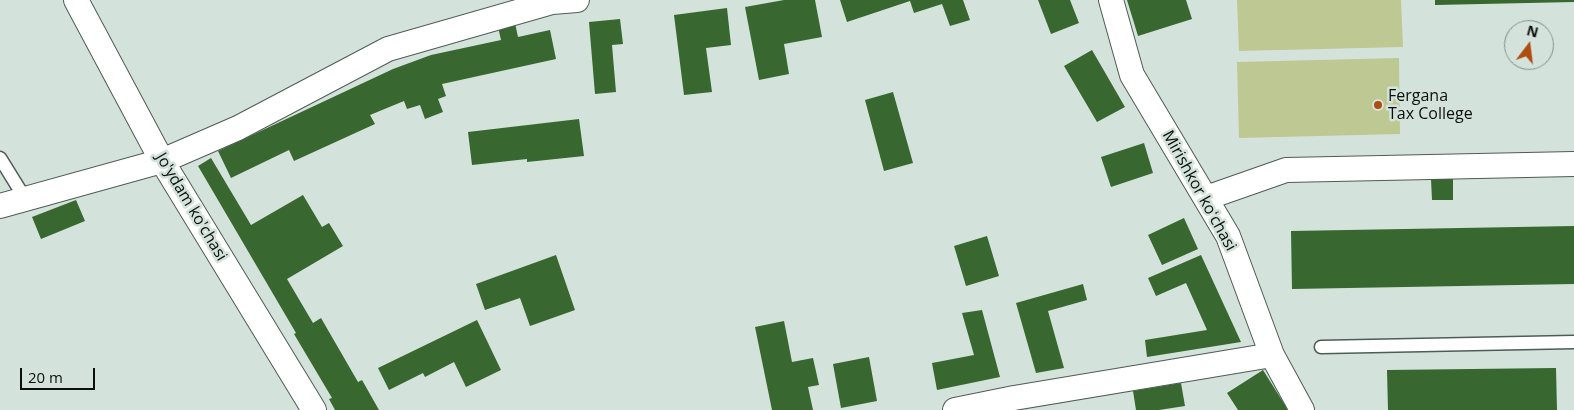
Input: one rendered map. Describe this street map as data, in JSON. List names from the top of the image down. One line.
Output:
{"streets":{"street":["Mirishkor koʻchasi","Jo'ydam ko'chasi"]},"places":["Fergana Tax College"],"scale_bar":"20 m","north":"top"}
